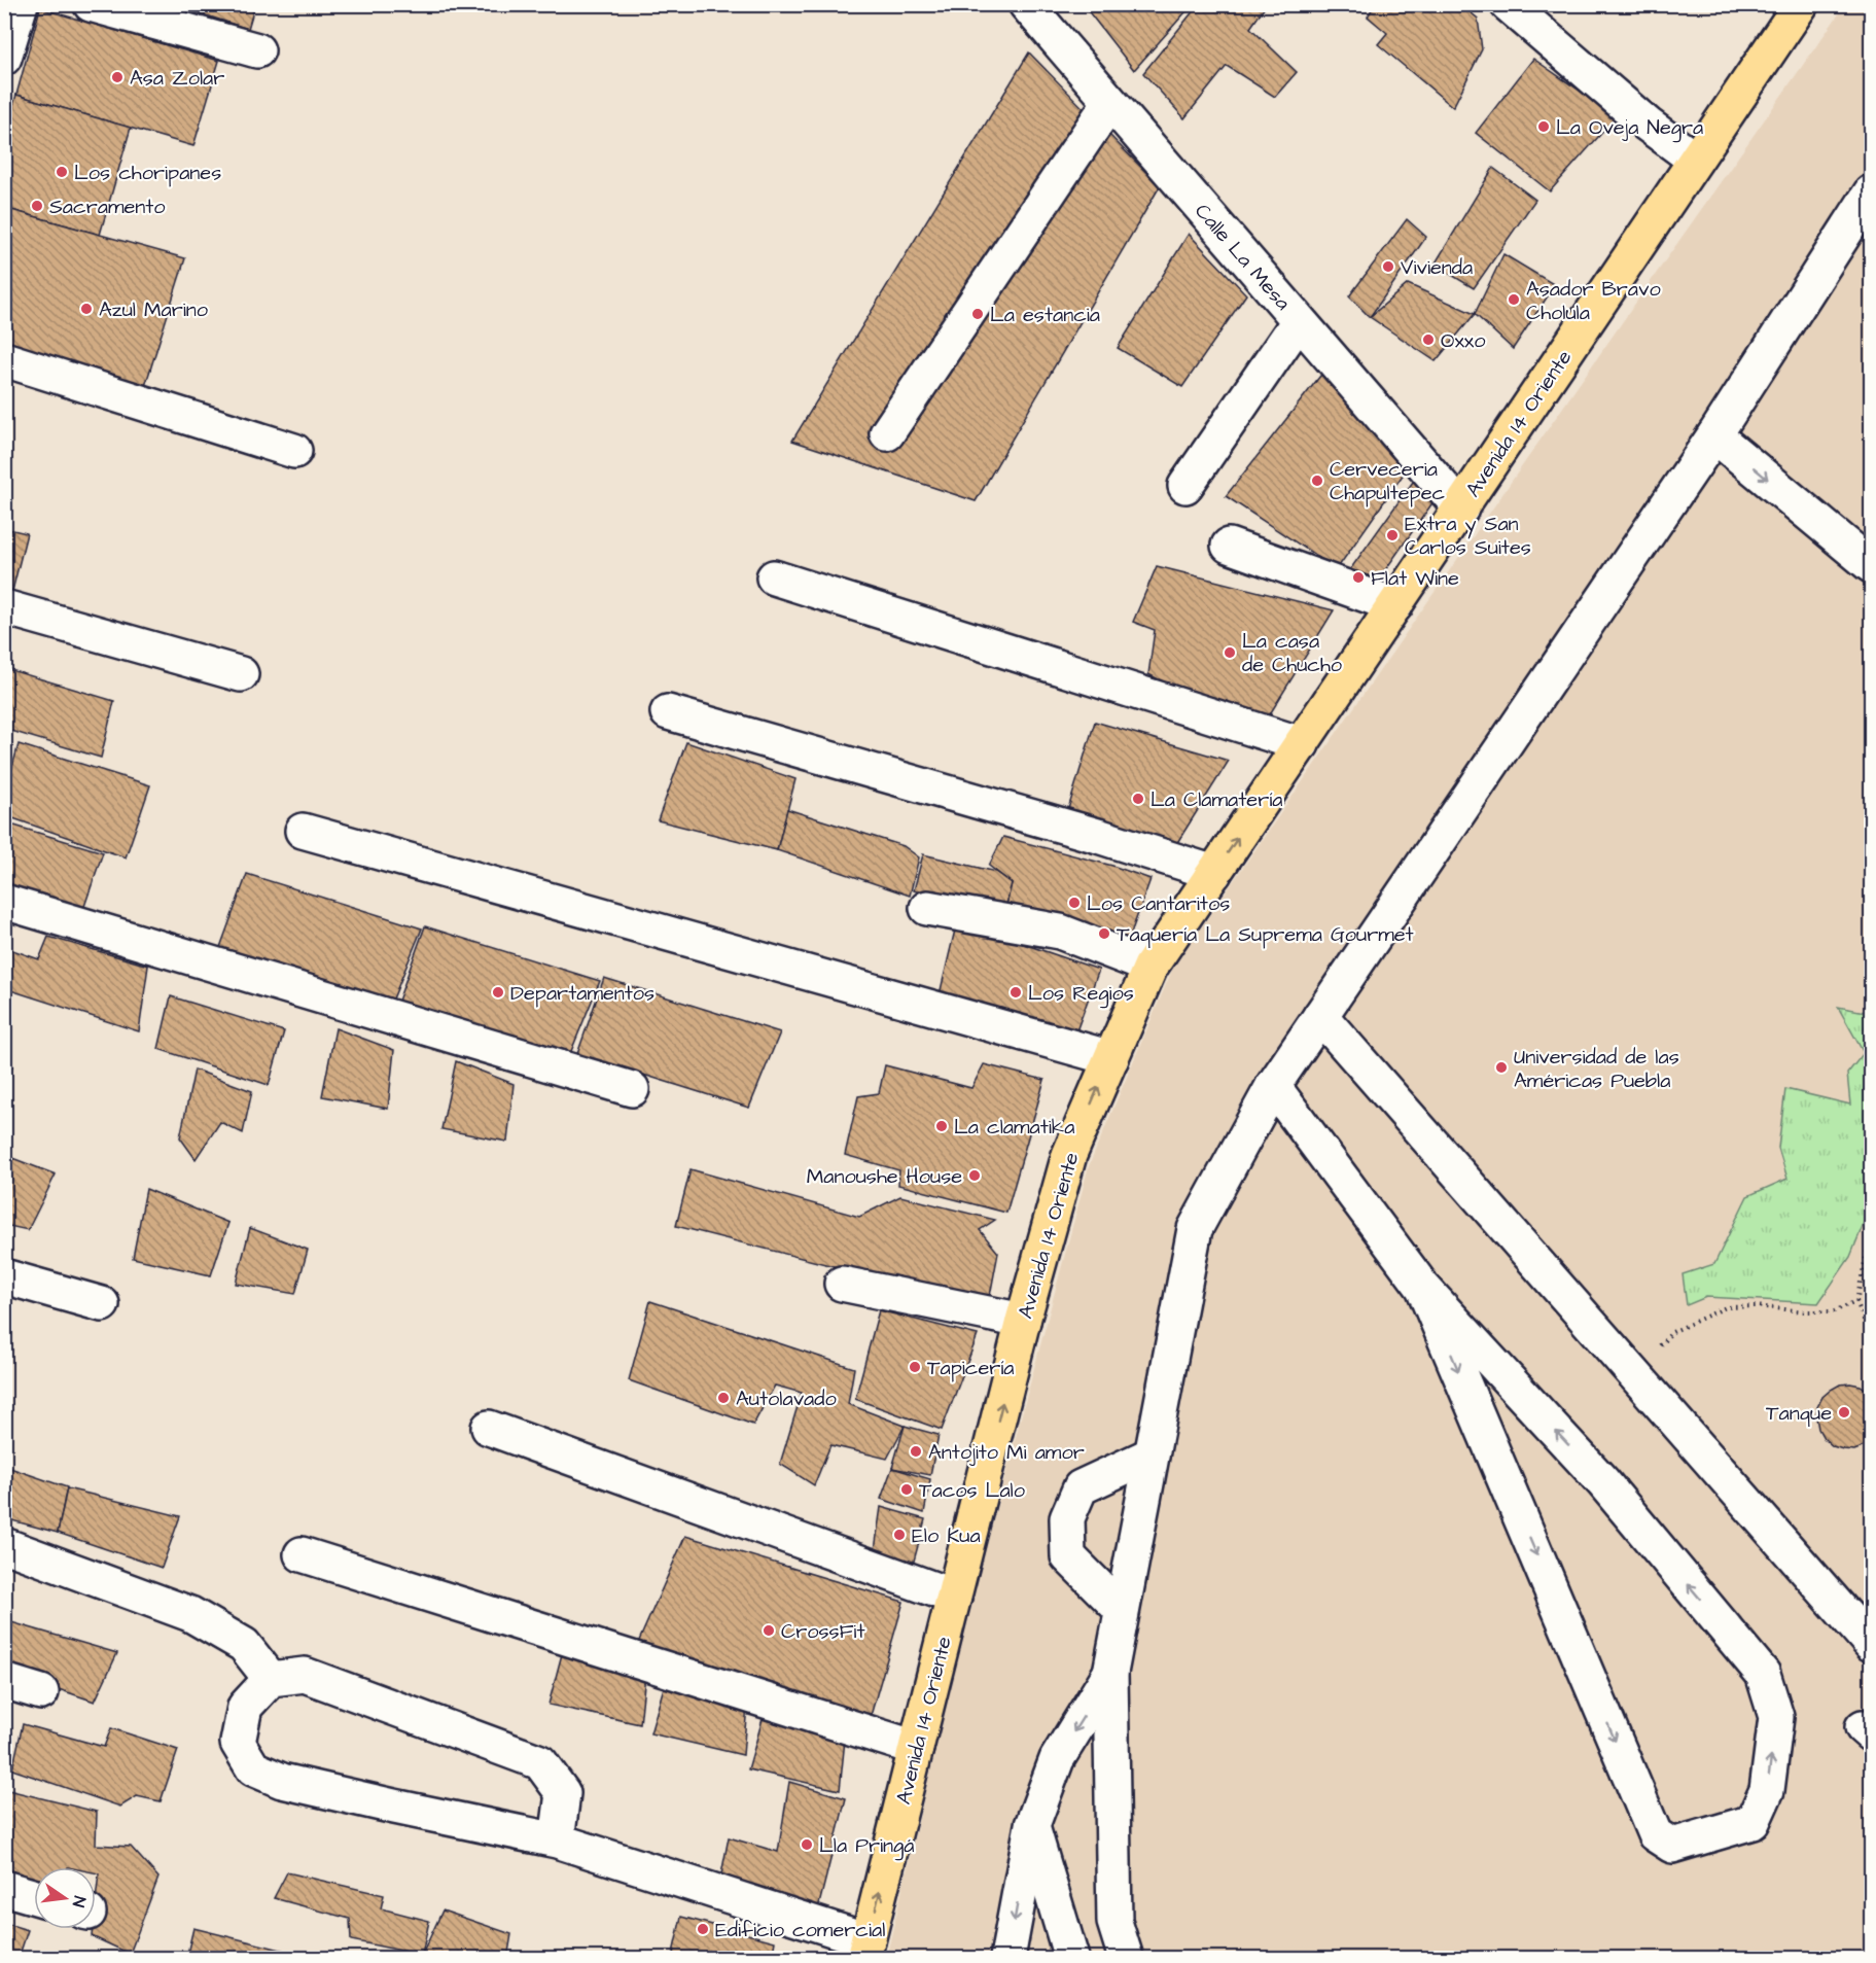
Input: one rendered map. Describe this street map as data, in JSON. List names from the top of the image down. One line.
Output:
{"streets":{"main road":["Avenida 14 Oriente"],"street":["Calle La Mesa"]},"crossings":[["Calle La Mesa","Avenida 14 Oriente"]],"one_way":["Avenida 14 Oriente"],"places":["Asa Zolar","La Oveja Negra","Los choripanes","Sacramento","Vivienda","Asador Bravo Cholula","Azul Marino","La estancia","Oxxo","Cerveceria Chapultepec","Extra y San Carlos Suites","Flat Wine","La casa de Chucho","La Clamatería","Los Cantaritos","Taquería La Suprema Gourmet","Departamentos","Los Regios","Universidad de las Américas Puebla","La clamatika","Manoushe House","Tapicería","Autolavado","Tanque","Antojito Mi amor","Tacos Lalo","Elo Kua","CrossFit","Lla Pringá","Edificio comercial"],"north":"right"}
